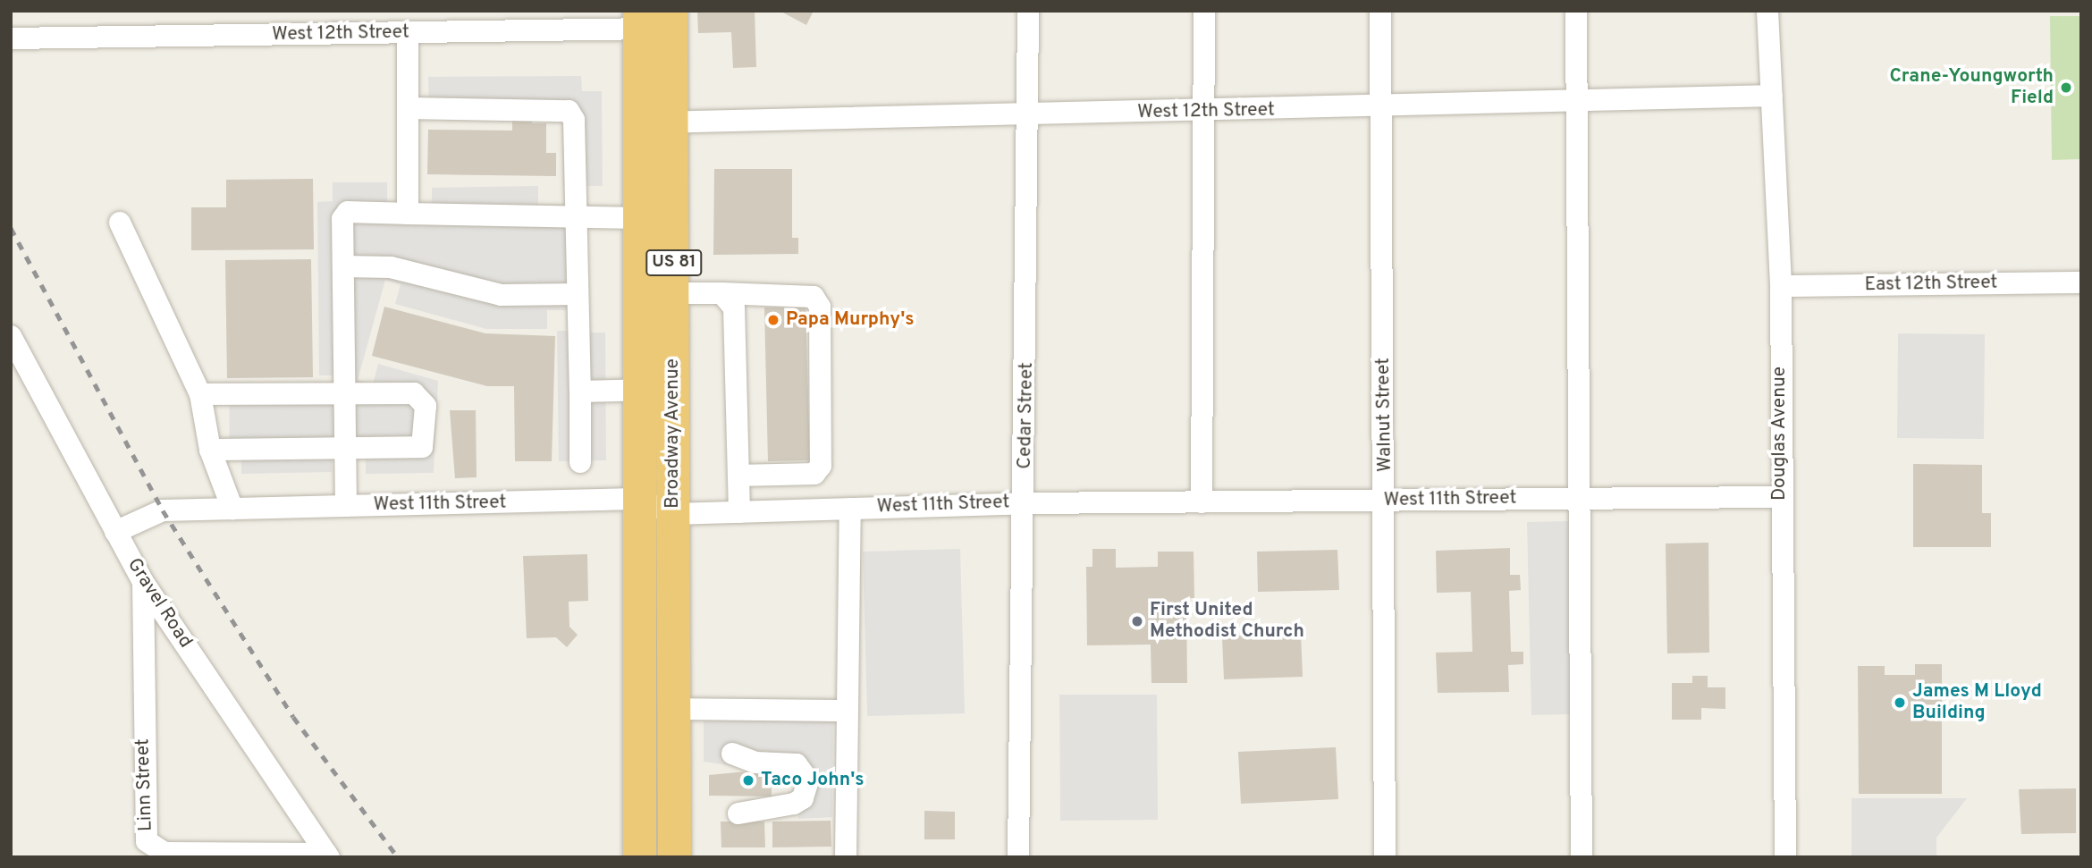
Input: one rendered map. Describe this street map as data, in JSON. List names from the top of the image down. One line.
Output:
{"streets":{"highway":["US 81","Broadway Avenue"],"street":["West 12th Street","East 12th Street","Walnut Street","Cedar Street","Douglas Avenue","West 11th Street","Gravel Road","Linn Street"]},"crossings":[["West 12th Street","Walnut Street"],["West 12th Street","Cedar Street"],["West 12th Street","Broadway Avenue"],["West 12th Street","Douglas Avenue"],["East 12th Street","Douglas Avenue"],["Walnut Street","West 11th Street"],["Cedar Street","West 11th Street"],["Broadway Avenue","West 11th Street"],["Douglas Avenue","West 11th Street"],["West 11th Street","Gravel Road"],["Gravel Road","Linn Street"]],"places":["Crane-Youngworth Field","Papa Murphy's","First United Methodist Church","James M Lloyd Building","Taco John's"]}
